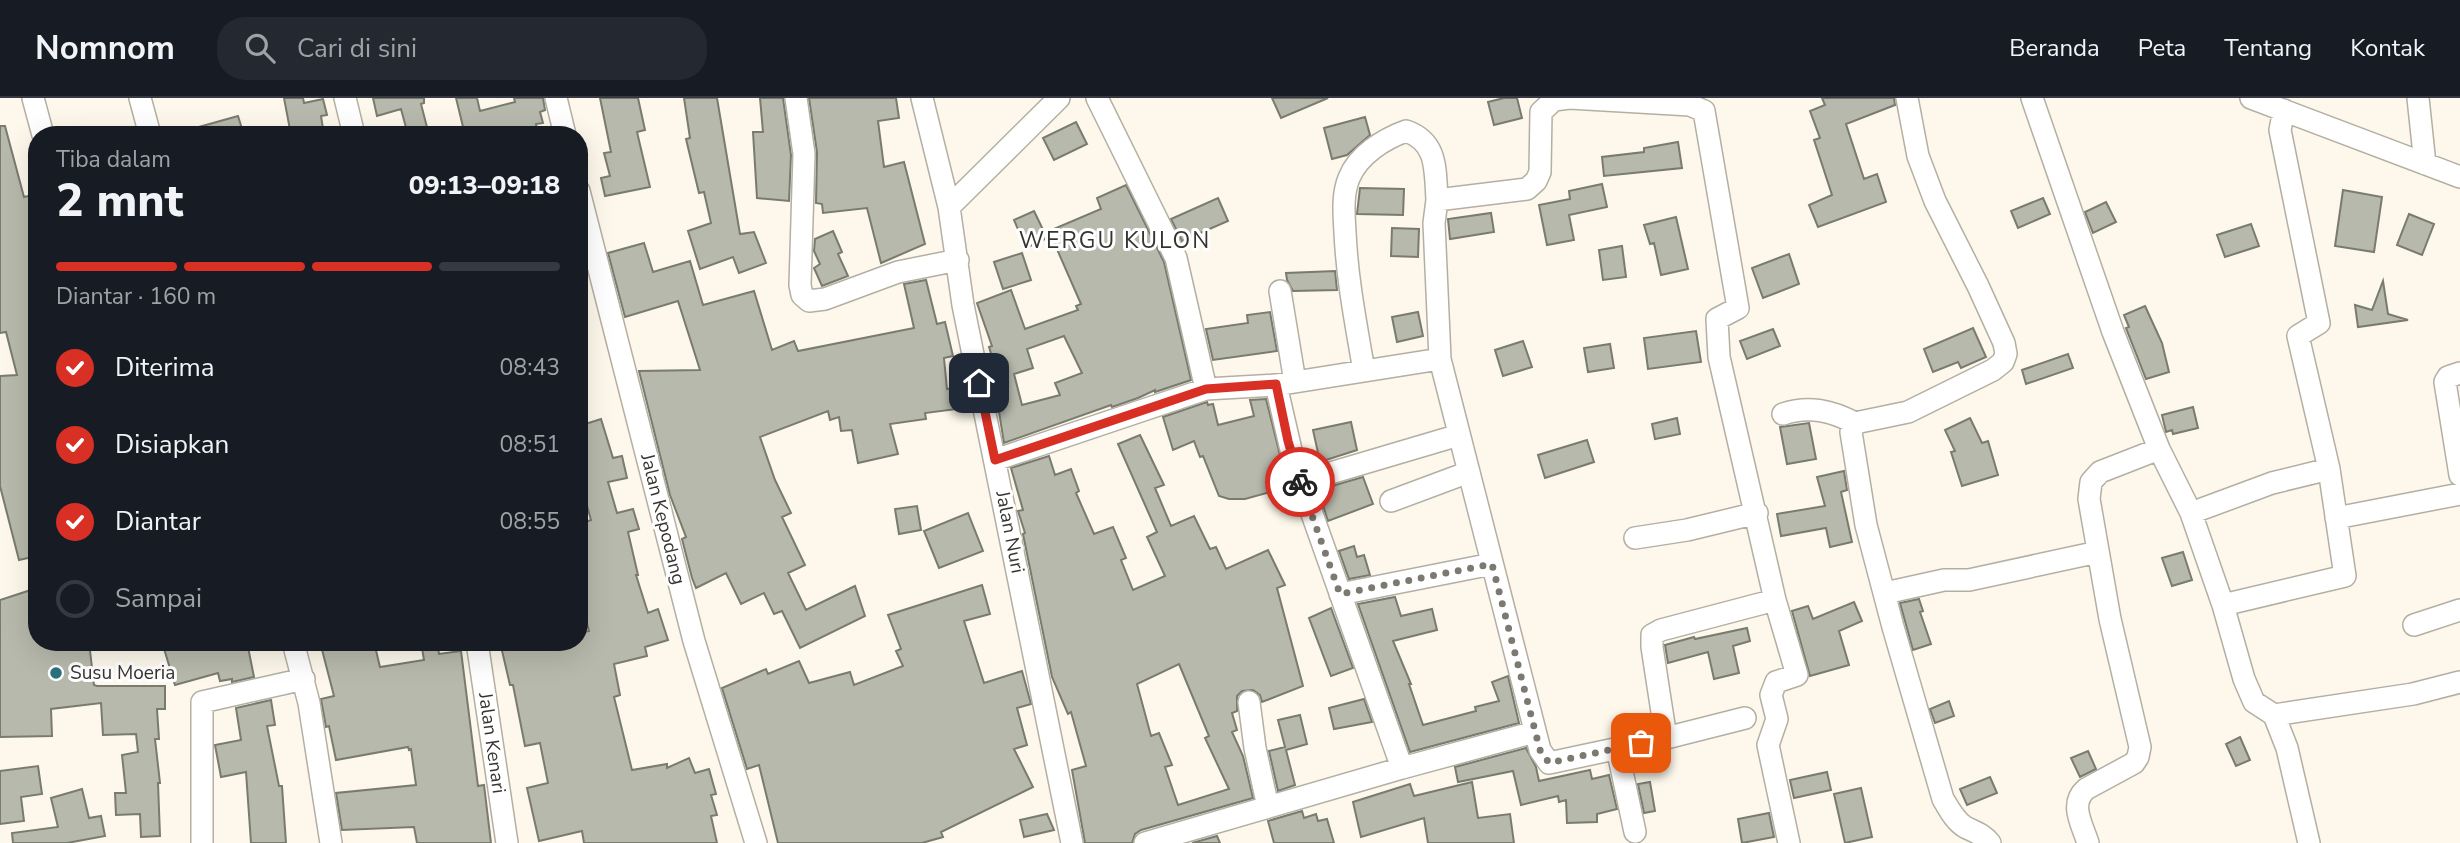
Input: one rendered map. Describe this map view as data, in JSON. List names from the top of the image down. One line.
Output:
{"streets":{"street":["Jalan Kepodang","Jalan Nuri","Jalan Kenari"]},"districts":["WERGU KULON"],"places":["Susu Moeria"],"page":{"header":"Nomnom","search":"Cari di sini","nav":["Beranda","Peta","Tentang","Kontak"],"heading":["2 mnt","Tiba dalam","09:13–09:18"],"bar":"Diantar · 160 m","list":[["Diterima","08:43"],["Disiapkan","08:51"],["Diantar","08:55"],"Sampai"]}}
